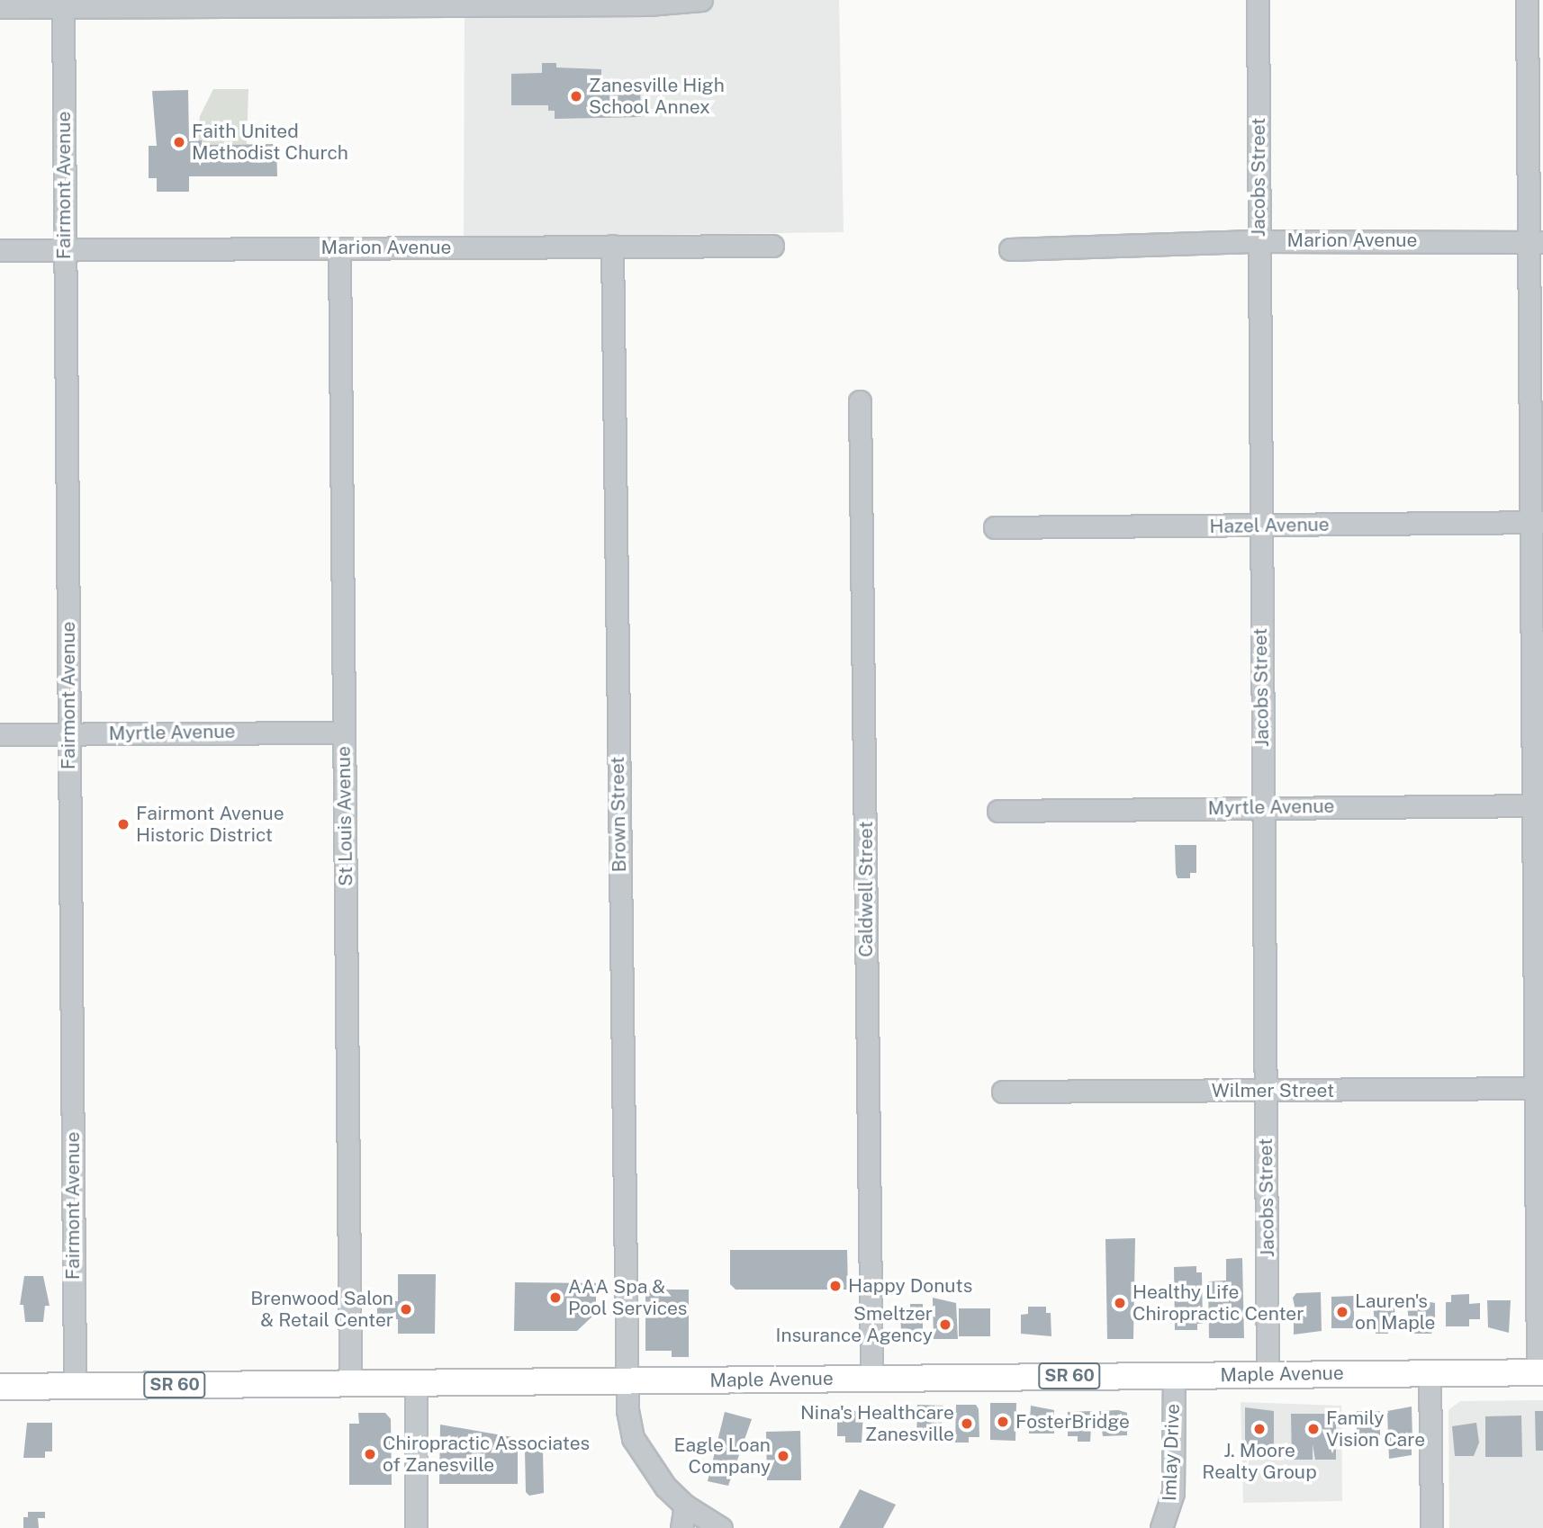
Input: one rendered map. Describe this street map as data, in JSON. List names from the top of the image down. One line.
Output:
{"streets":{"main road":["Maple Avenue","SR 60"],"street":["Jacobs Street","Fairmont Avenue","Marion Avenue","Hazel Avenue","Myrtle Avenue","Brown Street","St Louis Avenue","Caldwell Street","Wilmer Street","Imlay Drive"]},"crossings":[["Jacobs Street","Marion Avenue"],["Jacobs Street","Hazel Avenue"],["Jacobs Street","Myrtle Avenue"],["Jacobs Street","Wilmer Street"],["Jacobs Street","Maple Avenue"],["Fairmont Avenue","Marion Avenue"],["Fairmont Avenue","Myrtle Avenue"],["Fairmont Avenue","Maple Avenue"],["Marion Avenue","Brown Street"],["Marion Avenue","St Louis Avenue"],["Myrtle Avenue","St Louis Avenue"],["Brown Street","Maple Avenue"],["St Louis Avenue","Maple Avenue"],["Caldwell Street","Maple Avenue"],["Maple Avenue","Imlay Drive"]],"places":["Zanesville High School Annex","Faith United Methodist Church","Fairmont Avenue Historic District","Happy Donuts","AAA Spa & Pool Services","Healthy Life Chiropractic Center","Brenwood Salon & Retail Center","Lauren's on Maple","Smeltzer Insurance Agency","FosterBridge","Nina's Healthcare Zanesville","J. Moore Realty Group","Family Vision Care","Chiropractic Associates of Zanesville","Eagle Loan Company"]}
